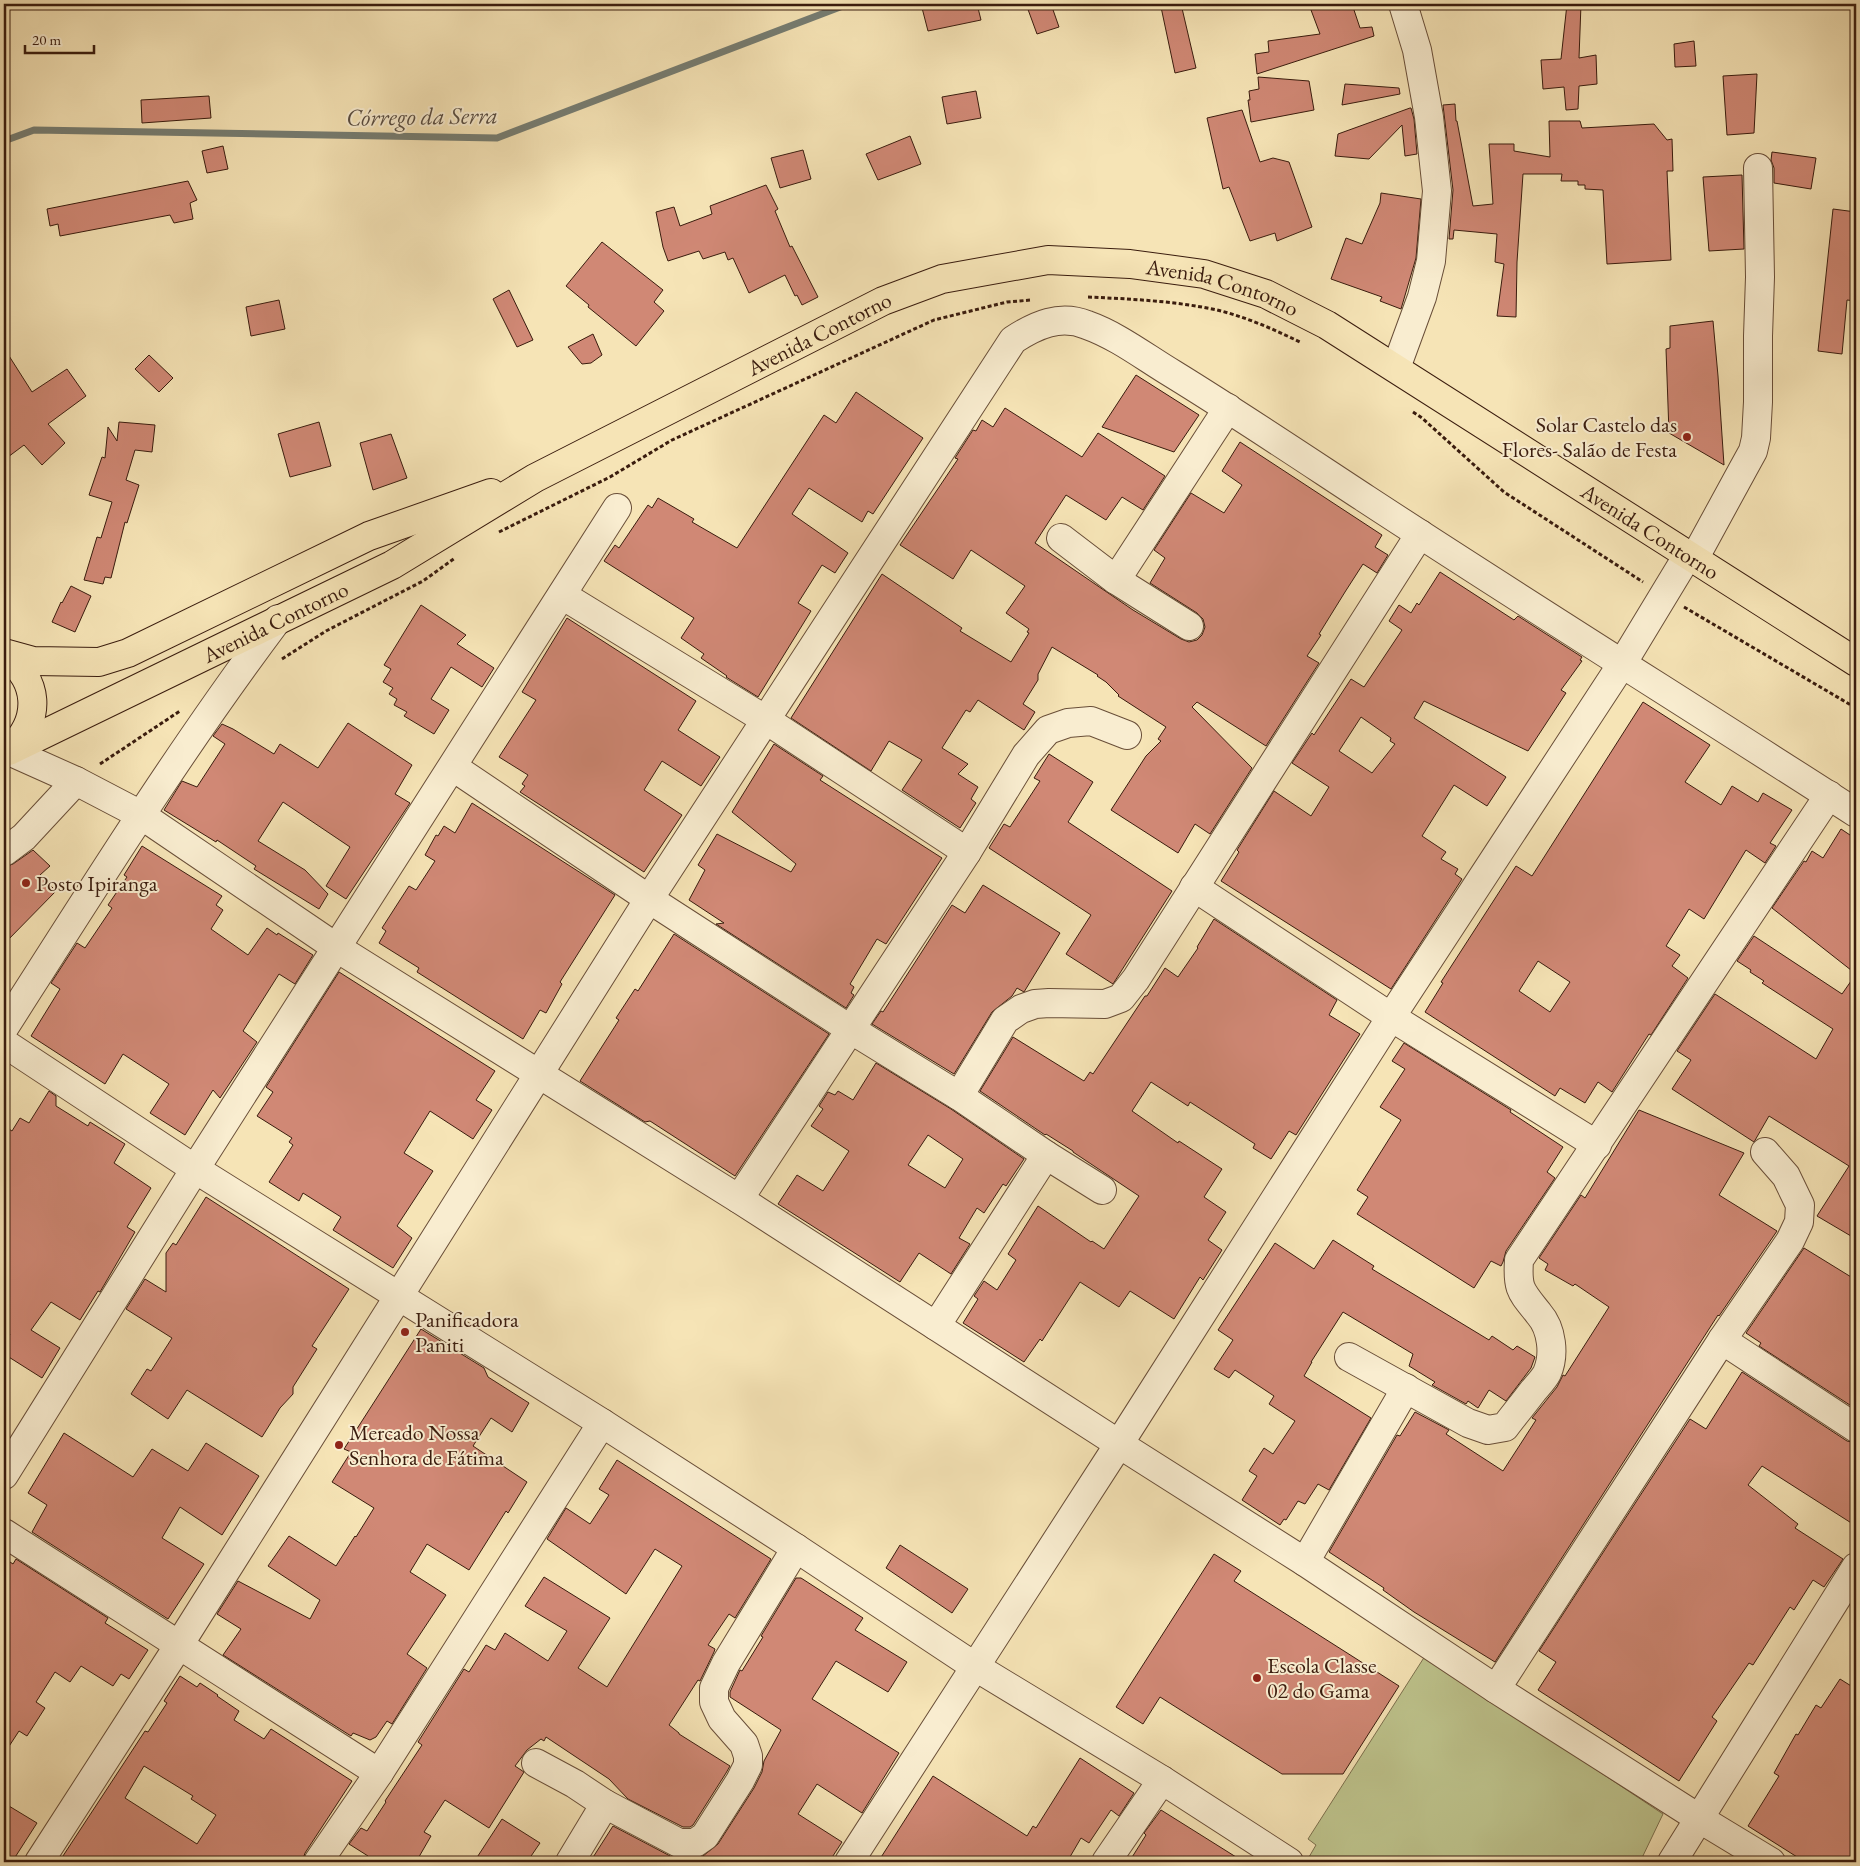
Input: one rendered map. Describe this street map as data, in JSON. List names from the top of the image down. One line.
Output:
{"streets":{"main road":["Avenida Contorno"]},"water":["Córrego da Serra"],"places":["Solar Castelo das Flores- Salão de Festa","Posto Ipiranga","Panificadora Paniti","Mercado Nossa Senhora de Fátima","Escola Classe 02 do Gama"],"scale_bar":"20 m"}
